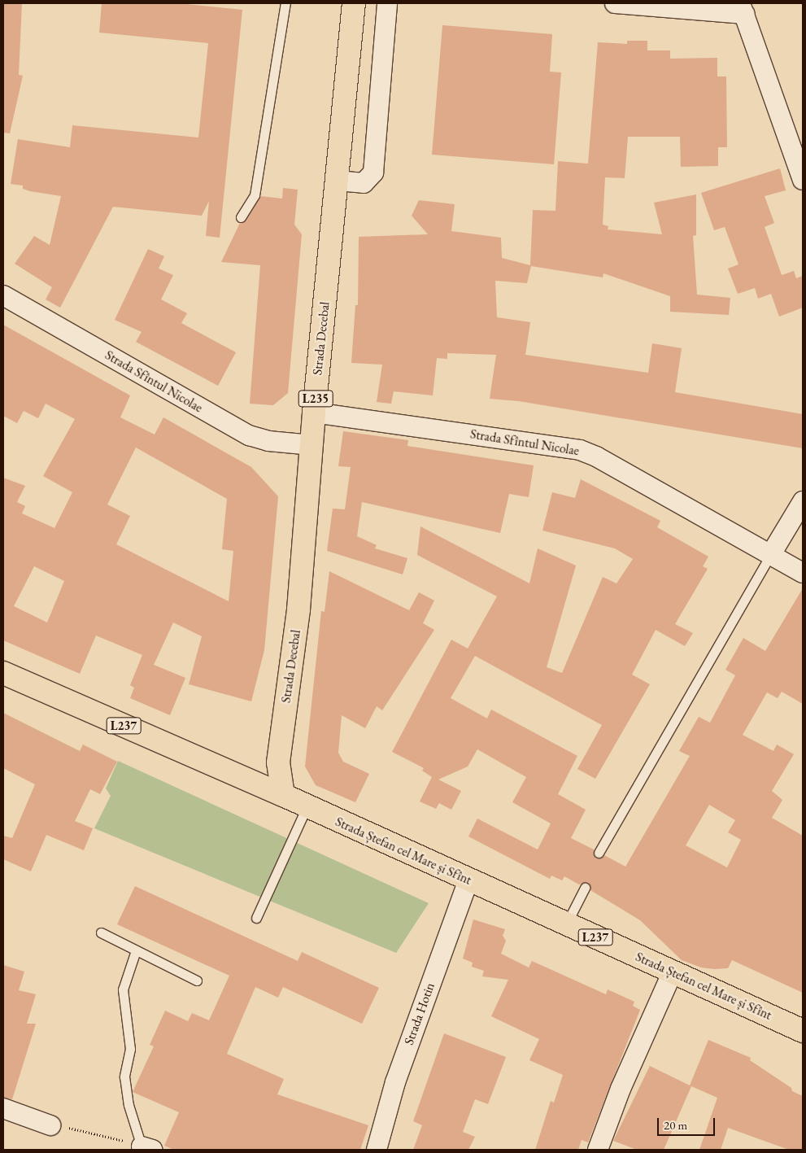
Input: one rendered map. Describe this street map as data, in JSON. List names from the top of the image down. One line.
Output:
{"streets":{"main road":["Strada Decebal","L235","L237","Strada Ștefan cel Mare și Sfînt"],"street":["Strada Sfîntul Nicolae","Strada Hotin"]},"crossings":[["Strada Decebal","Strada Sfîntul Nicolae"],["Strada Decebal","Strada Ștefan cel Mare și Sfînt"],["Strada Ștefan cel Mare și Sfînt","Strada Hotin"]],"scale_bar":"20 m"}
